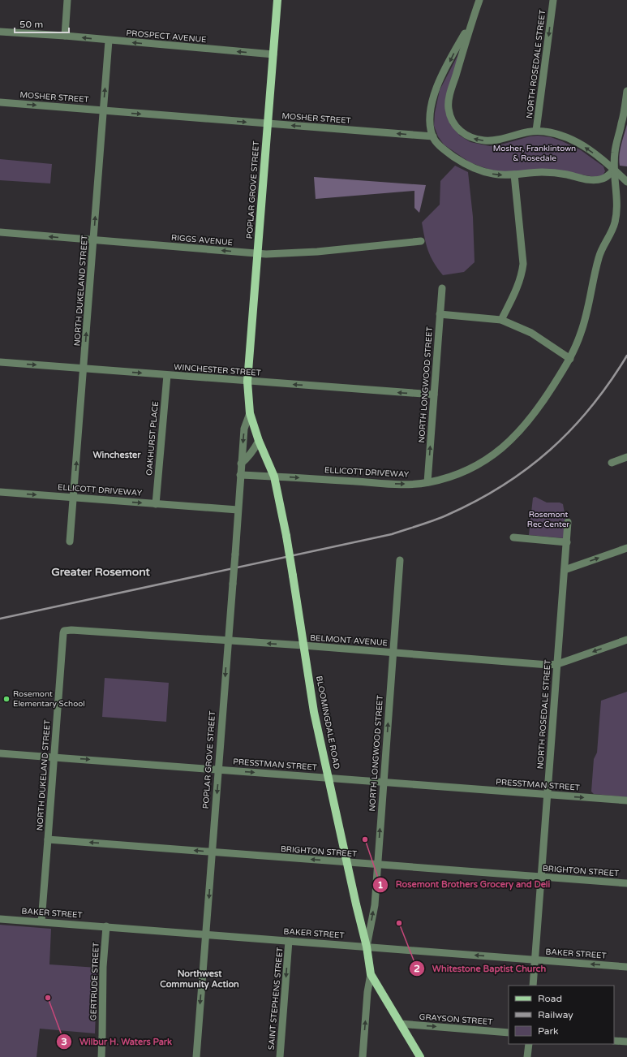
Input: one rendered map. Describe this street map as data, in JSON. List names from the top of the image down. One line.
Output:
{"streets":{"main road":["POPLAR GROVE STREET","BLOOMINGDALE ROAD"],"street":["PROSPECT AVENUE","NORTH ROSEDALE STREET","MOSHER STREET","RIGGS AVENUE","NORTH DUKELAND STREET","WINCHESTER STREET","NORTH LONGWOOD STREET","OAKHURST PLACE","ELLICOTT DRIVEWAY","BELMONT AVENUE","PRESSTMAN STREET","BRIGHTON STREET","BAKER STREET","GERTRUDE STREET","SAINT STEPHENS STREET","GRAYSON STREET"]},"crossings":[["PROSPECT AVENUE","POPLAR GROVE STREET"],["PROSPECT AVENUE","NORTH DUKELAND STREET"],["NORTH ROSEDALE STREET","BELMONT AVENUE"],["NORTH ROSEDALE STREET","PRESSTMAN STREET"],["NORTH ROSEDALE STREET","BRIGHTON STREET"],["NORTH ROSEDALE STREET","BAKER STREET"],["MOSHER STREET","POPLAR GROVE STREET"],["MOSHER STREET","NORTH DUKELAND STREET"],["POPLAR GROVE STREET","RIGGS AVENUE"],["POPLAR GROVE STREET","WINCHESTER STREET"],["POPLAR GROVE STREET","ELLICOTT DRIVEWAY"],["POPLAR GROVE STREET","BELMONT AVENUE"],["POPLAR GROVE STREET","BLOOMINGDALE ROAD"],["POPLAR GROVE STREET","PRESSTMAN STREET"],["POPLAR GROVE STREET","BRIGHTON STREET"],["POPLAR GROVE STREET","BAKER STREET"],["RIGGS AVENUE","NORTH DUKELAND STREET"],["NORTH DUKELAND STREET","WINCHESTER STREET"],["NORTH DUKELAND STREET","ELLICOTT DRIVEWAY"],["NORTH DUKELAND STREET","BELMONT AVENUE"],["NORTH DUKELAND STREET","PRESSTMAN STREET"],["NORTH DUKELAND STREET","BRIGHTON STREET"],["NORTH DUKELAND STREET","BAKER STREET"],["WINCHESTER STREET","NORTH LONGWOOD STREET"],["WINCHESTER STREET","OAKHURST PLACE"],["WINCHESTER STREET","BLOOMINGDALE ROAD"],["NORTH LONGWOOD STREET","ELLICOTT DRIVEWAY"],["NORTH LONGWOOD STREET","BELMONT AVENUE"],["NORTH LONGWOOD STREET","BLOOMINGDALE ROAD"],["NORTH LONGWOOD STREET","PRESSTMAN STREET"],["NORTH LONGWOOD STREET","BRIGHTON STREET"],["NORTH LONGWOOD STREET","BAKER STREET"],["OAKHURST PLACE","ELLICOTT DRIVEWAY"],["ELLICOTT DRIVEWAY","BLOOMINGDALE ROAD"],["BELMONT AVENUE","BLOOMINGDALE ROAD"],["BLOOMINGDALE ROAD","PRESSTMAN STREET"],["BLOOMINGDALE ROAD","BRIGHTON STREET"],["BLOOMINGDALE ROAD","BAKER STREET"],["BLOOMINGDALE ROAD","GRAYSON STREET"],["BAKER STREET","GERTRUDE STREET"],["BAKER STREET","SAINT STEPHENS STREET"]],"one_way":["PROSPECT AVENUE","POPLAR GROVE STREET","RIGGS AVENUE","NORTH DUKELAND STREET","NORTH LONGWOOD STREET","PRESSTMAN STREET","BRIGHTON STREET","BAKER STREET","SAINT STEPHENS STREET","GRAYSON STREET"],"districts":["Winchester","Greater Rosemont","Northwest Community Action"],"parks":["Mosher, Franklintown & Rosedale","Rosemont Rec Center"],"places":["Rosemont Elementary School","Rosemont Brothers Grocery and Deli","Whitestone Baptist Church","Wilbur H. Waters Park"],"legend":["Road","Railway","Park"],"scale_bar":"50 m"}
